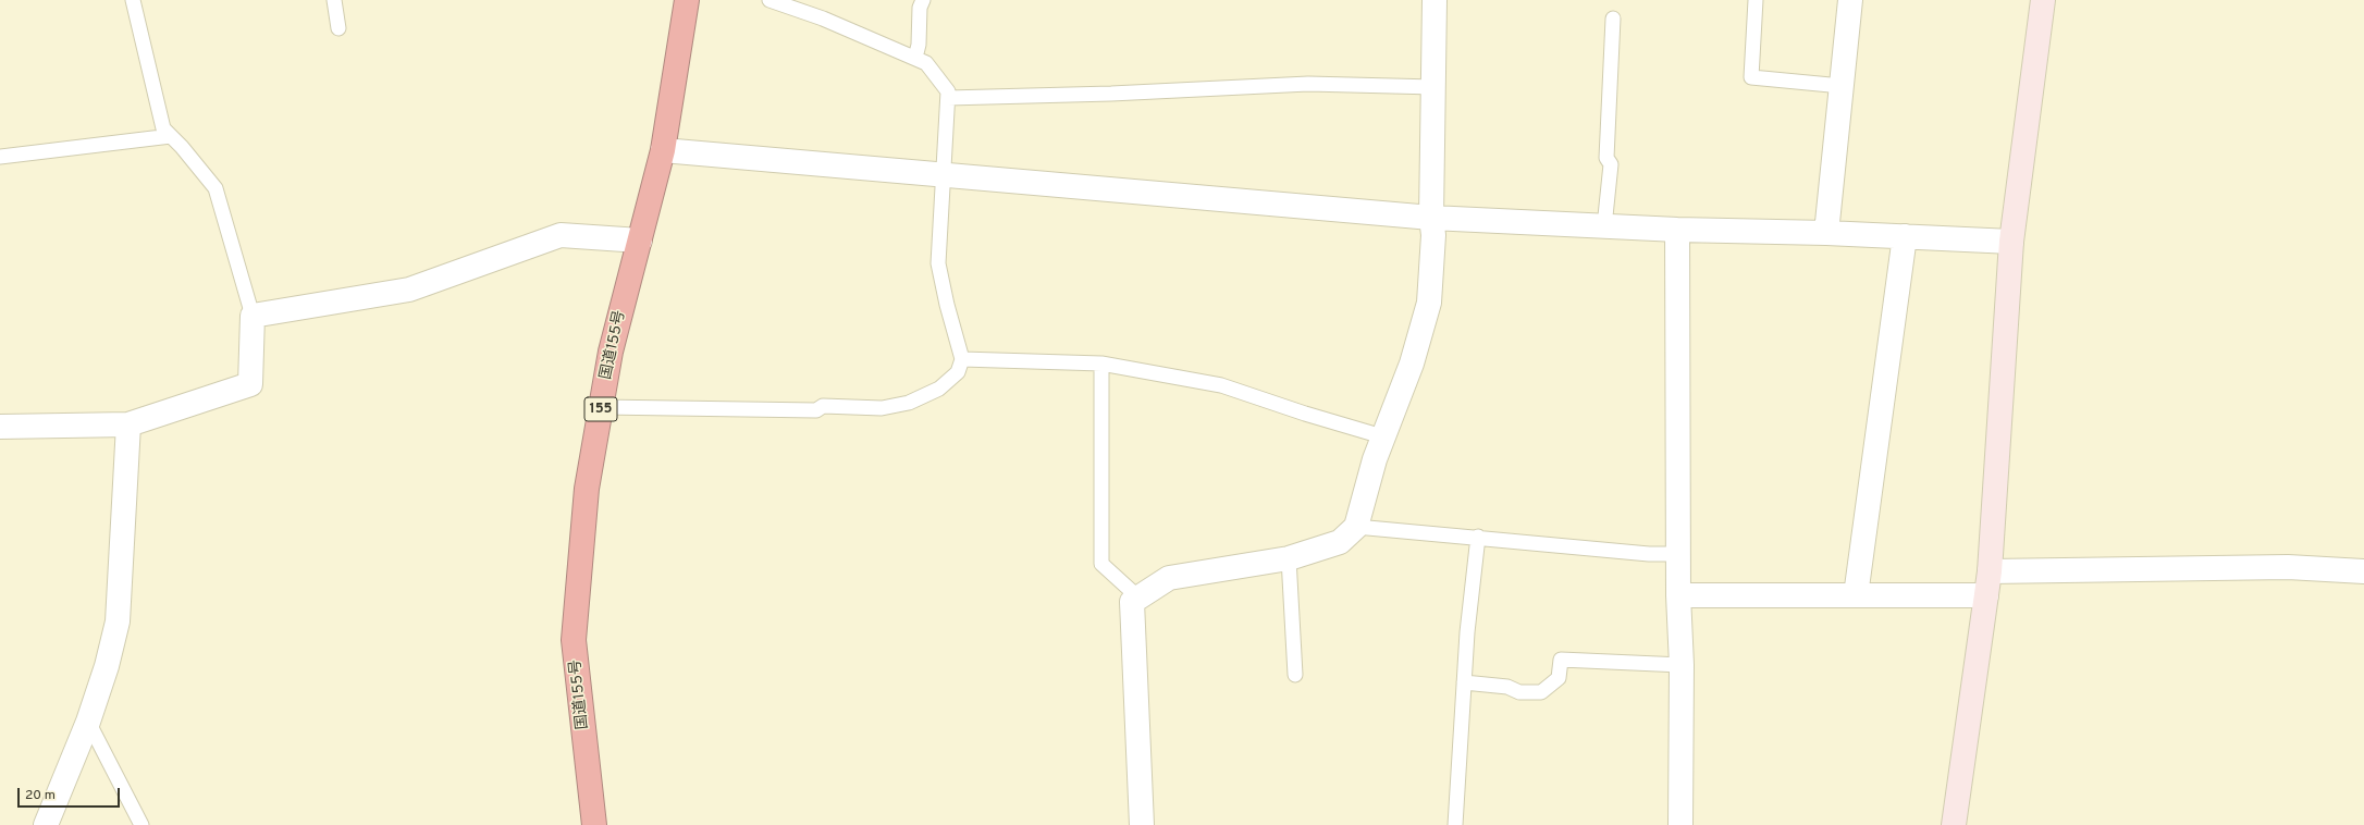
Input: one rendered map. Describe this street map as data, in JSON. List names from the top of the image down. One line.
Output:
{"streets":{"highway":["国道155号","155"]},"scale_bar":"20 m"}
